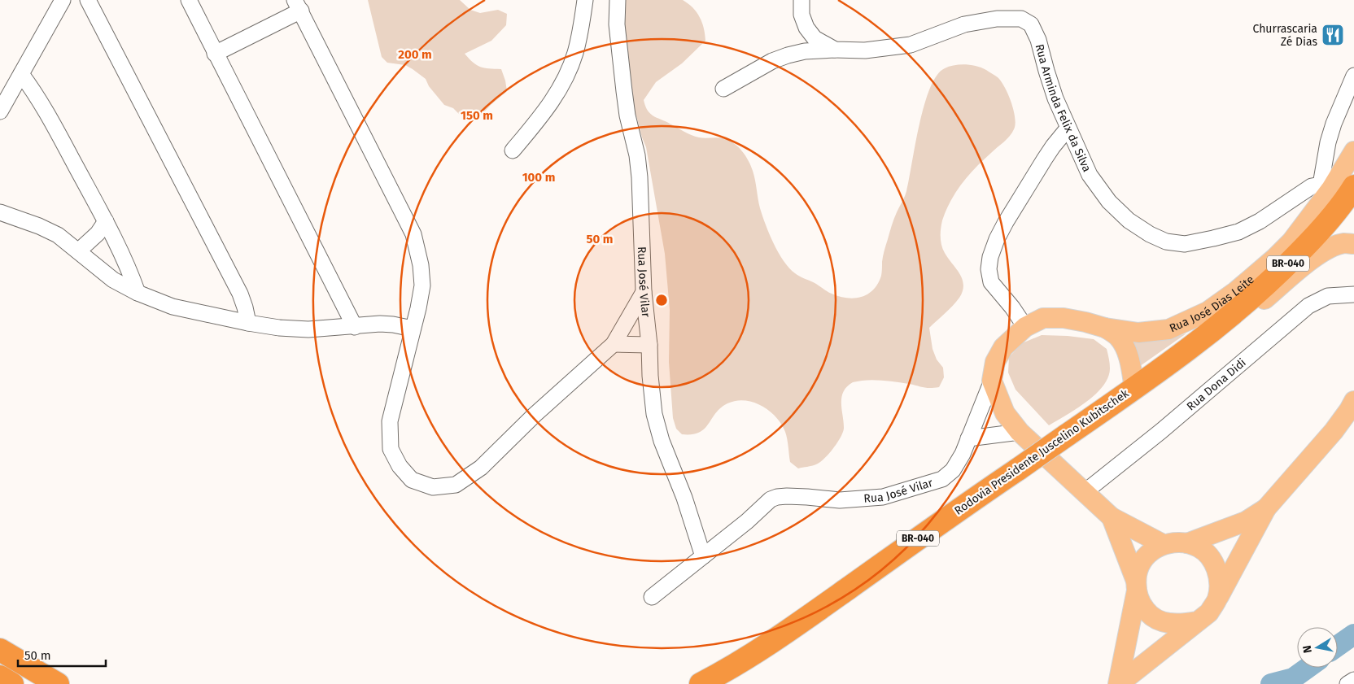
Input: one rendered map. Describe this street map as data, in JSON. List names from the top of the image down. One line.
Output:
{"streets":{"highway":["BR-040","Rodovia Presidente Juscelino Kubitschek"],"main road":["Rua José Dias Leite"],"street":["Rua Arminda Felix da Silva","Rua José Vilar","Rua Dona Didi"]},"crossings":[["Rua Arminda Felix da Silva","Rua José Dias Leite"],["Rua José Vilar","Rua José Dias Leite"],["Rua José Dias Leite","Rodovia Presidente Juscelino Kubitschek"]],"places":{"restaurant":["Churrascaria Zé Dias"]},"scale_bar":"50 m","north":"left","rings":["200 m","150 m","100 m","50 m"]}
